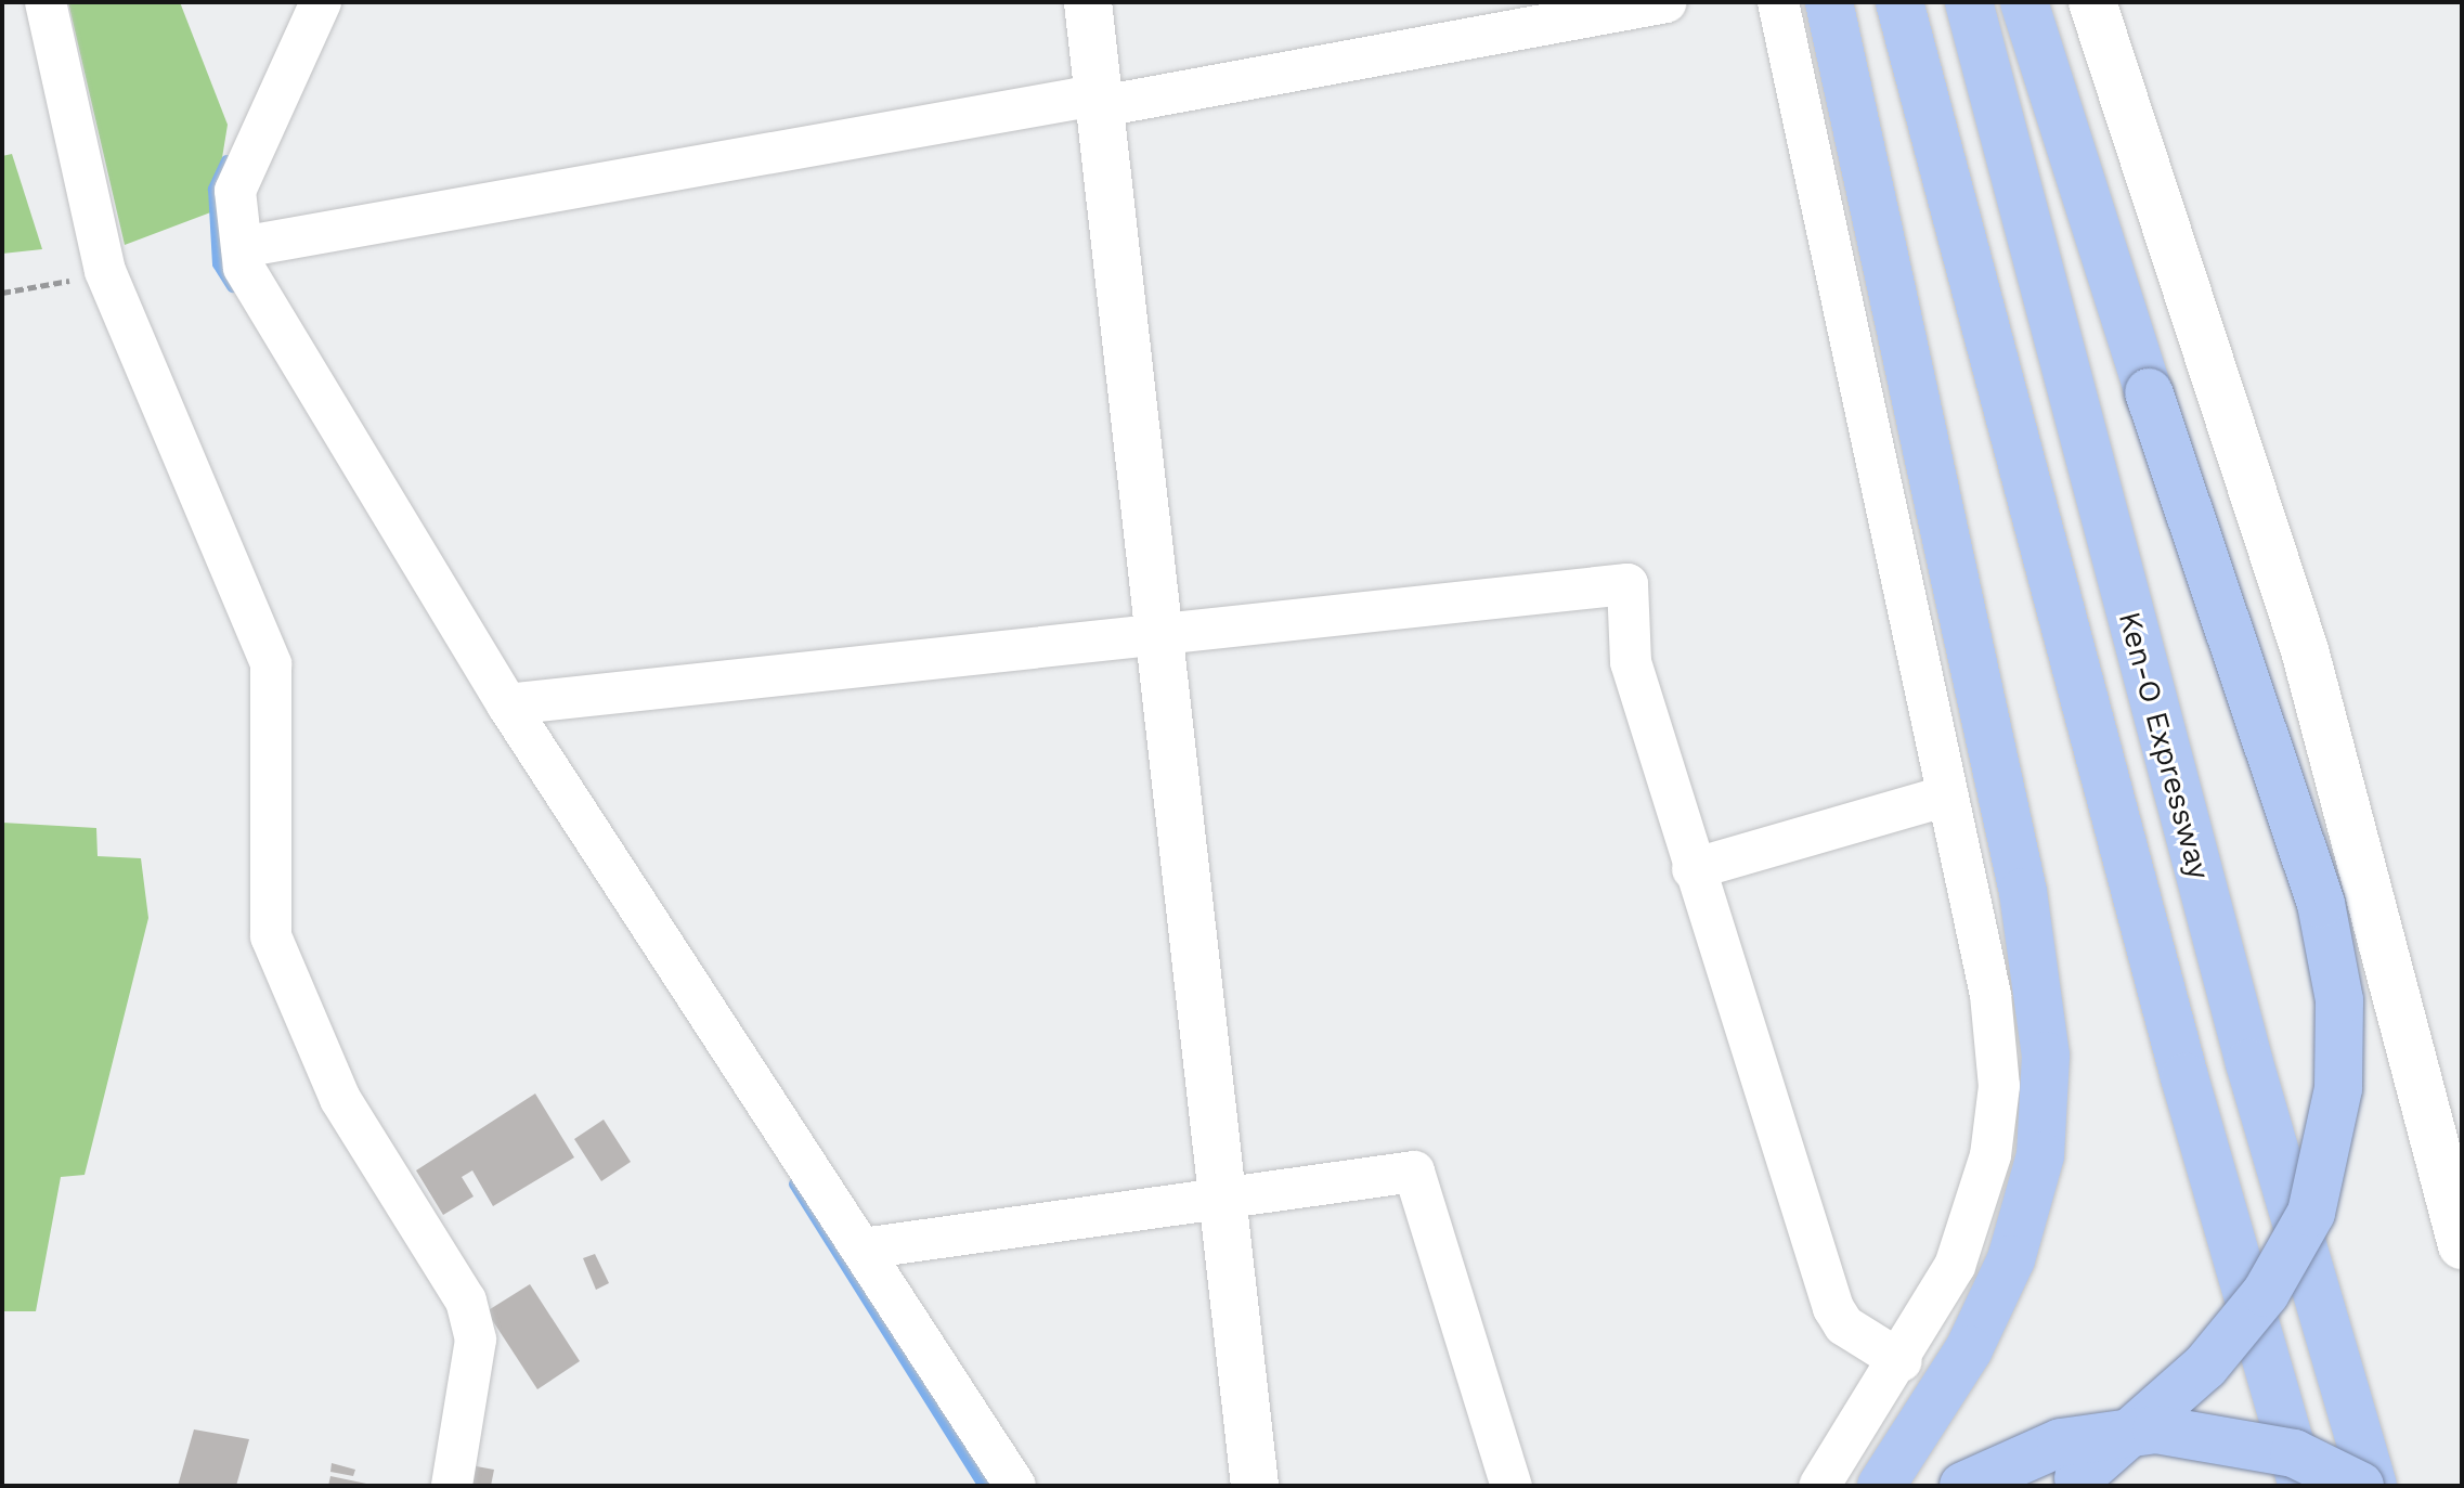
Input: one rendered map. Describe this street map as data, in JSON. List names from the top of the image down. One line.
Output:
{"streets":{"highway":["Ken-O Expressway"]}}
